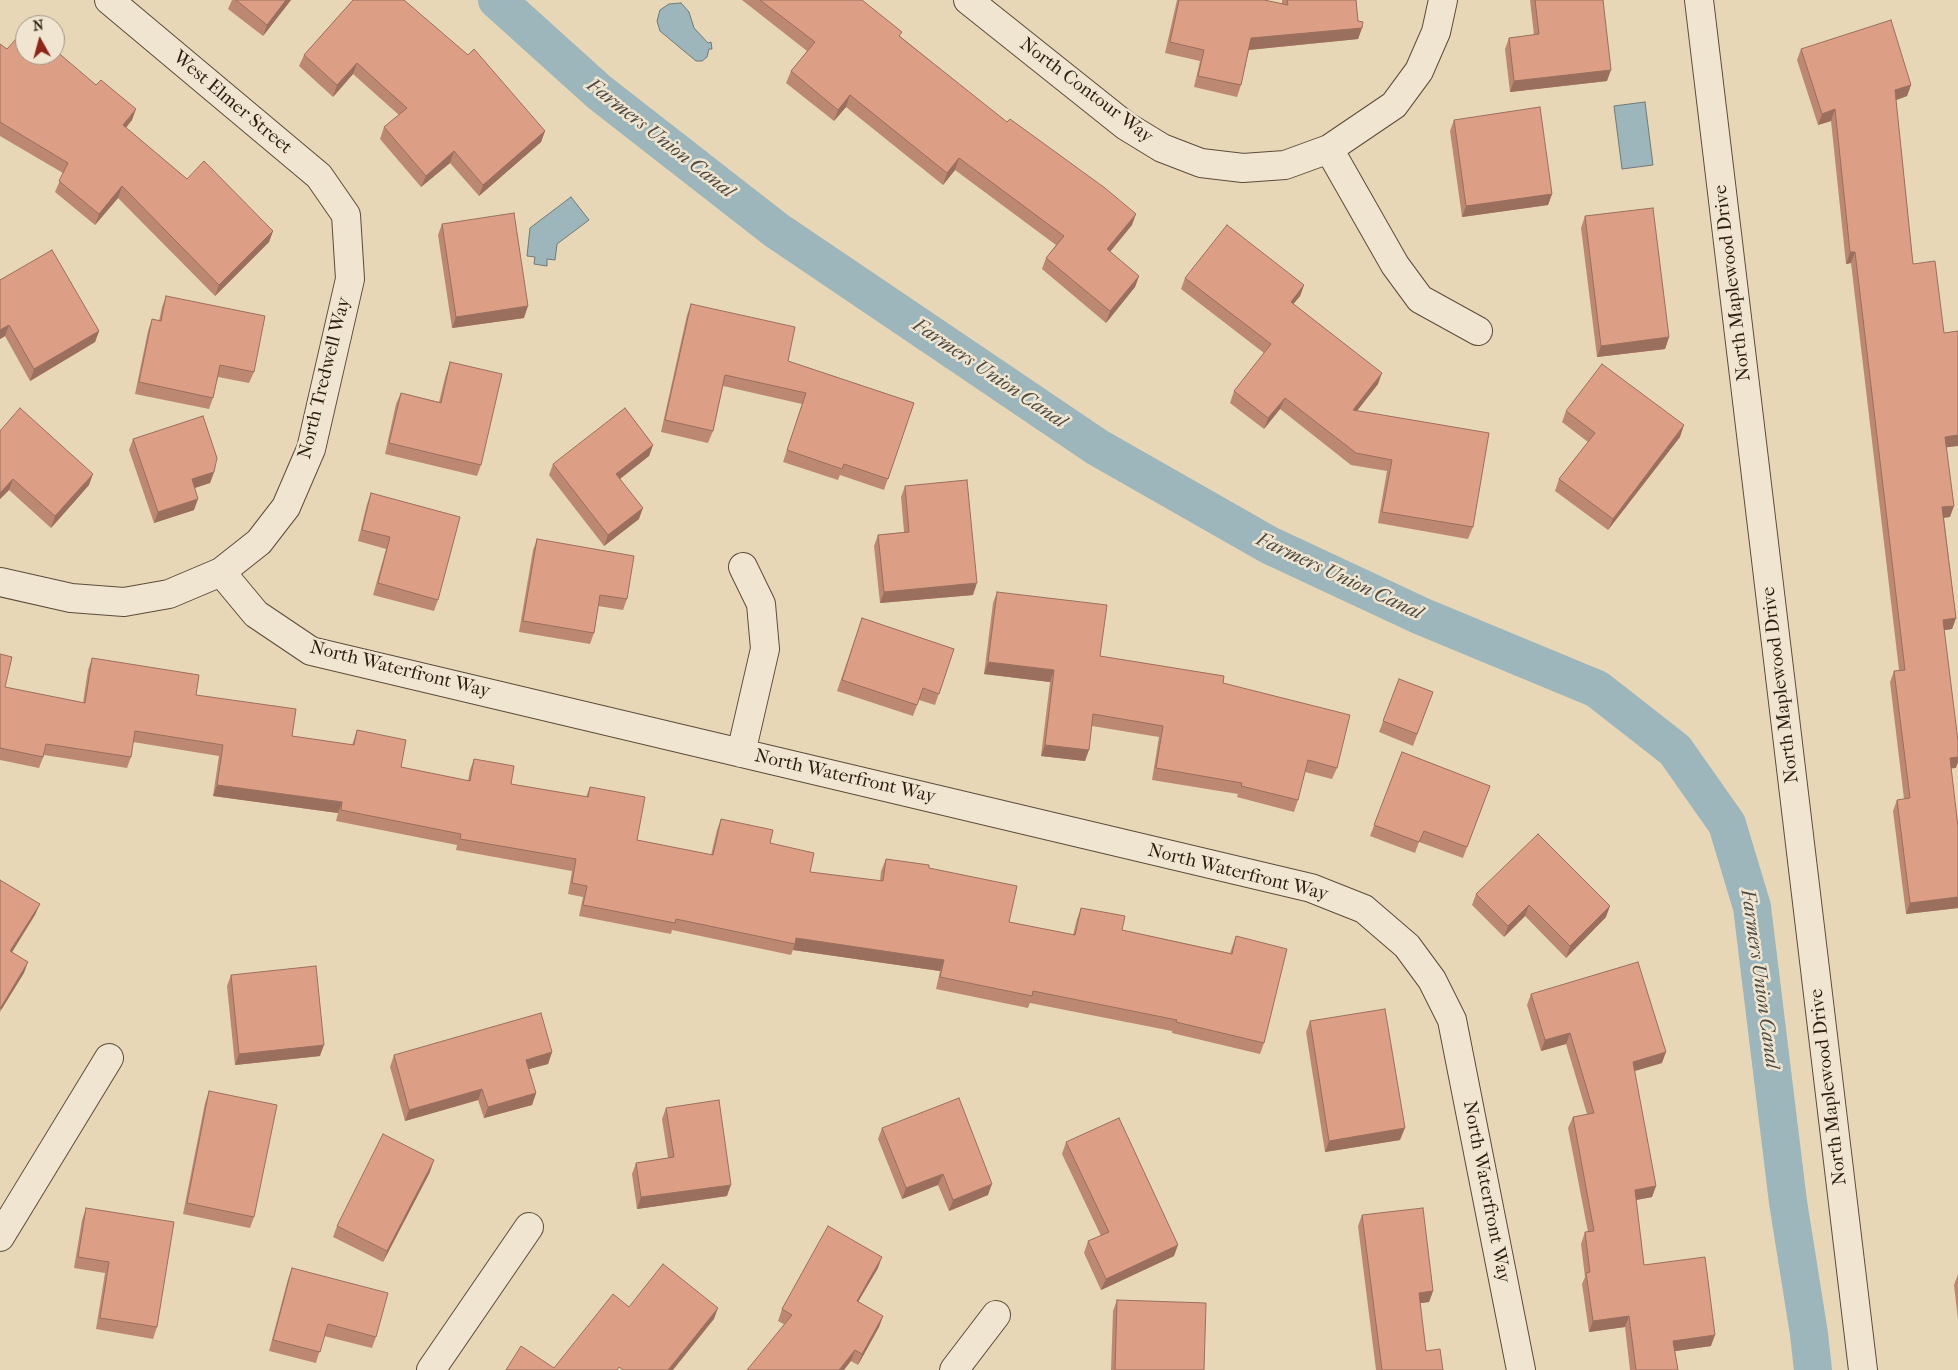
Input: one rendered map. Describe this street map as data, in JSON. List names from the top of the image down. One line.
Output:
{"streets":{"street":["North Contour Way","West Elmer Street","North Maplewood Drive","North Tredwell Way","North Waterfront Way"]},"crossings":[["West Elmer Street","North Tredwell Way"],["North Tredwell Way","North Waterfront Way"]],"water":["Farmers Union Canal"],"north":"top"}
